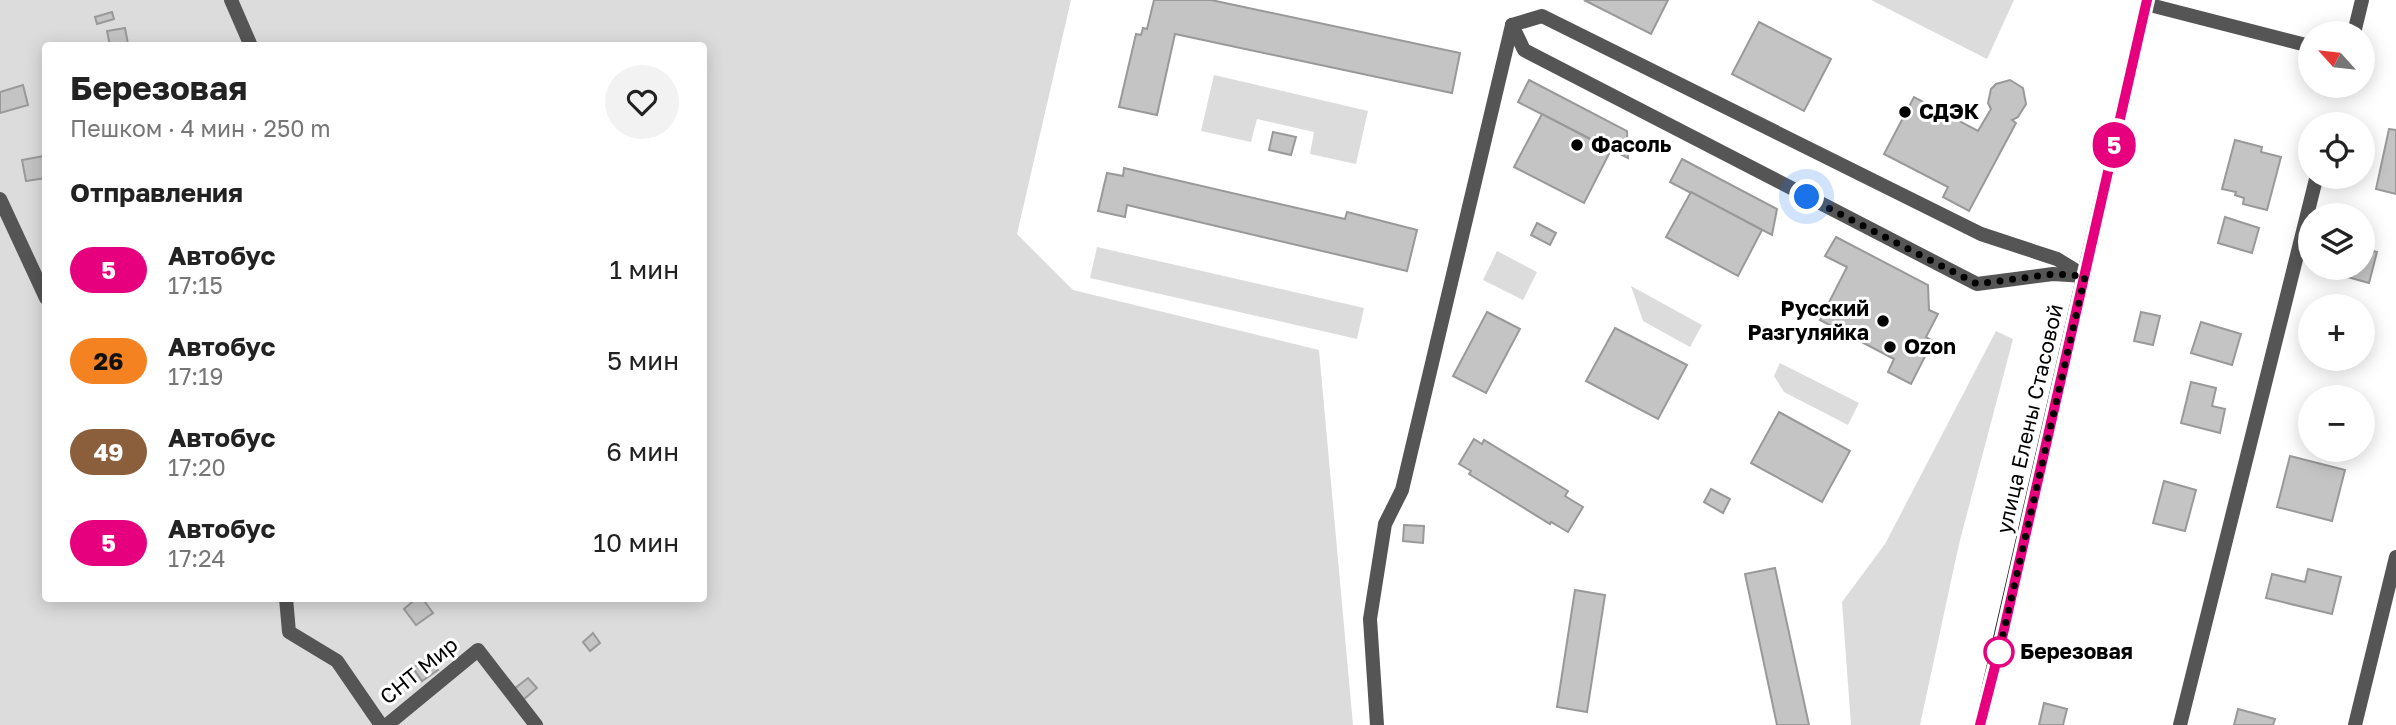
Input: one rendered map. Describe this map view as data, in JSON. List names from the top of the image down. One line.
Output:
{"streets":{"main road":["улица Елены Стасовой"],"street":["СНТ Мир"]},"places":["СДЭК","Фасоль","Русский Разгуляйка","Ozon","Березовая"],"lines":["bus line 5"],"north":"top left","page":{"on_map":"5","map_buttons":["+","−"],"heading":[["Березовая","Пешком · 4 мин · 250 m"],"Отправления"],"list":[{"mark":"5","name":"Автобус","note":"17:15","value":"1 мин"},{"mark":"26","name":"Автобус","note":"17:19","value":"5 мин"},{"mark":"49","name":"Автобус","note":"17:20","value":"6 мин"},{"mark":"5","name":"Автобус","note":"17:24","value":"10 мин"}]}}
